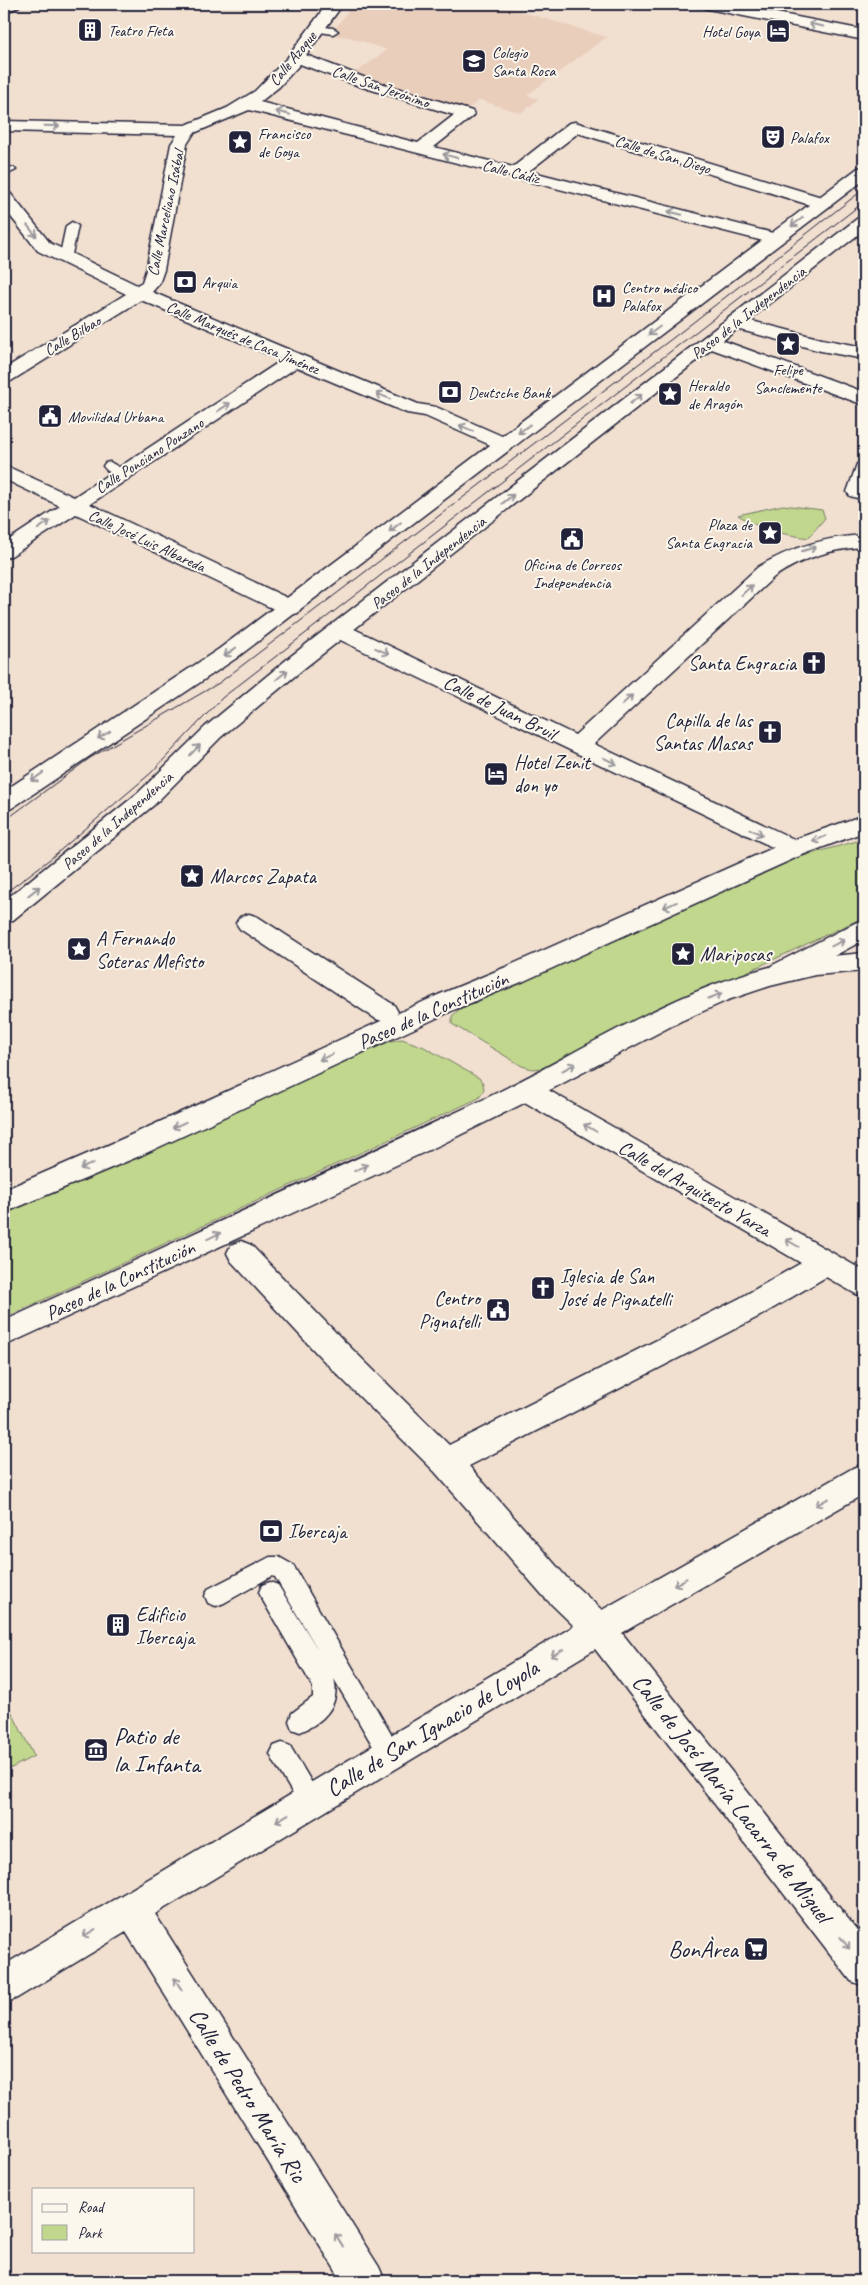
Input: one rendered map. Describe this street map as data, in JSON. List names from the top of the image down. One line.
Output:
{"streets":{"street":["Calle Azoque","Calle San Jerónimo","Calle de San Diego","Calle Cádiz","Calle Marceliano Isábal","Paseo de la Independencia","Calle Bilbao","Calle Marqués de Casa Jiménez","Calle Ponciano Ponzano","Calle José Luis Albareda","Calle de Juan Bruil","Paseo de la Constitución","Calle del Arquitecto Yarza","Calle de San Ignacio de Loyola","Calle de José María Lacarra de Miguel","Calle de Pedro María Ric"]},"crossings":[["Calle Azoque","Calle San Jerónimo"],["Calle Azoque","Calle Cádiz"],["Calle Azoque","Calle Marceliano Isábal"],["Calle San Jerónimo","Calle Cádiz"],["Calle de San Diego","Calle Cádiz"],["Calle Marceliano Isábal","Calle Bilbao"],["Calle Marceliano Isábal","Calle Marqués de Casa Jiménez"],["Paseo de la Independencia","Calle de Juan Bruil"],["Calle Bilbao","Calle Marqués de Casa Jiménez"],["Calle Marqués de Casa Jiménez","Calle Ponciano Ponzano"],["Calle Ponciano Ponzano","Calle José Luis Albareda"],["Calle de Juan Bruil","Paseo de la Constitución"],["Paseo de la Constitución","Calle del Arquitecto Yarza"],["Calle de San Ignacio de Loyola","Calle de José María Lacarra de Miguel"],["Calle de San Ignacio de Loyola","Calle de Pedro María Ric"]],"one_way":["Calle de Juan Bruil","Calle del Arquitecto Yarza","Calle de José María Lacarra de Miguel","Calle de Pedro María Ric"],"places":{"building":["Teatro Fleta","Edificio Ibercaja"],"hotel":["Hotel Goya","Hotel Zenit don yo"],"school or university":["Colegio Santa Rosa"],"theatre":["Palafox"],"place":["Francisco de Goya","Felipe Sanclemente","Heraldo de Aragón","Plaza de Santa Engracia","Marcos Zapata","A Fernando Soteras Mefisto","Mariposas"],"bank":["Arquia","Deutsche Bank","Ibercaja"],"hospital":["Centro médico Palafox"],"public building":["Movilidad Urbana","Oficina de Correos Independencia","Centro Pignatelli"],"church":["Santa Engracia","Capilla de las Santas Masas","Iglesia de San José de Pignatelli"],"museum":["Patio de la Infanta"],"supermarket":["BonÀrea"]},"legend":["Road","Park"]}
